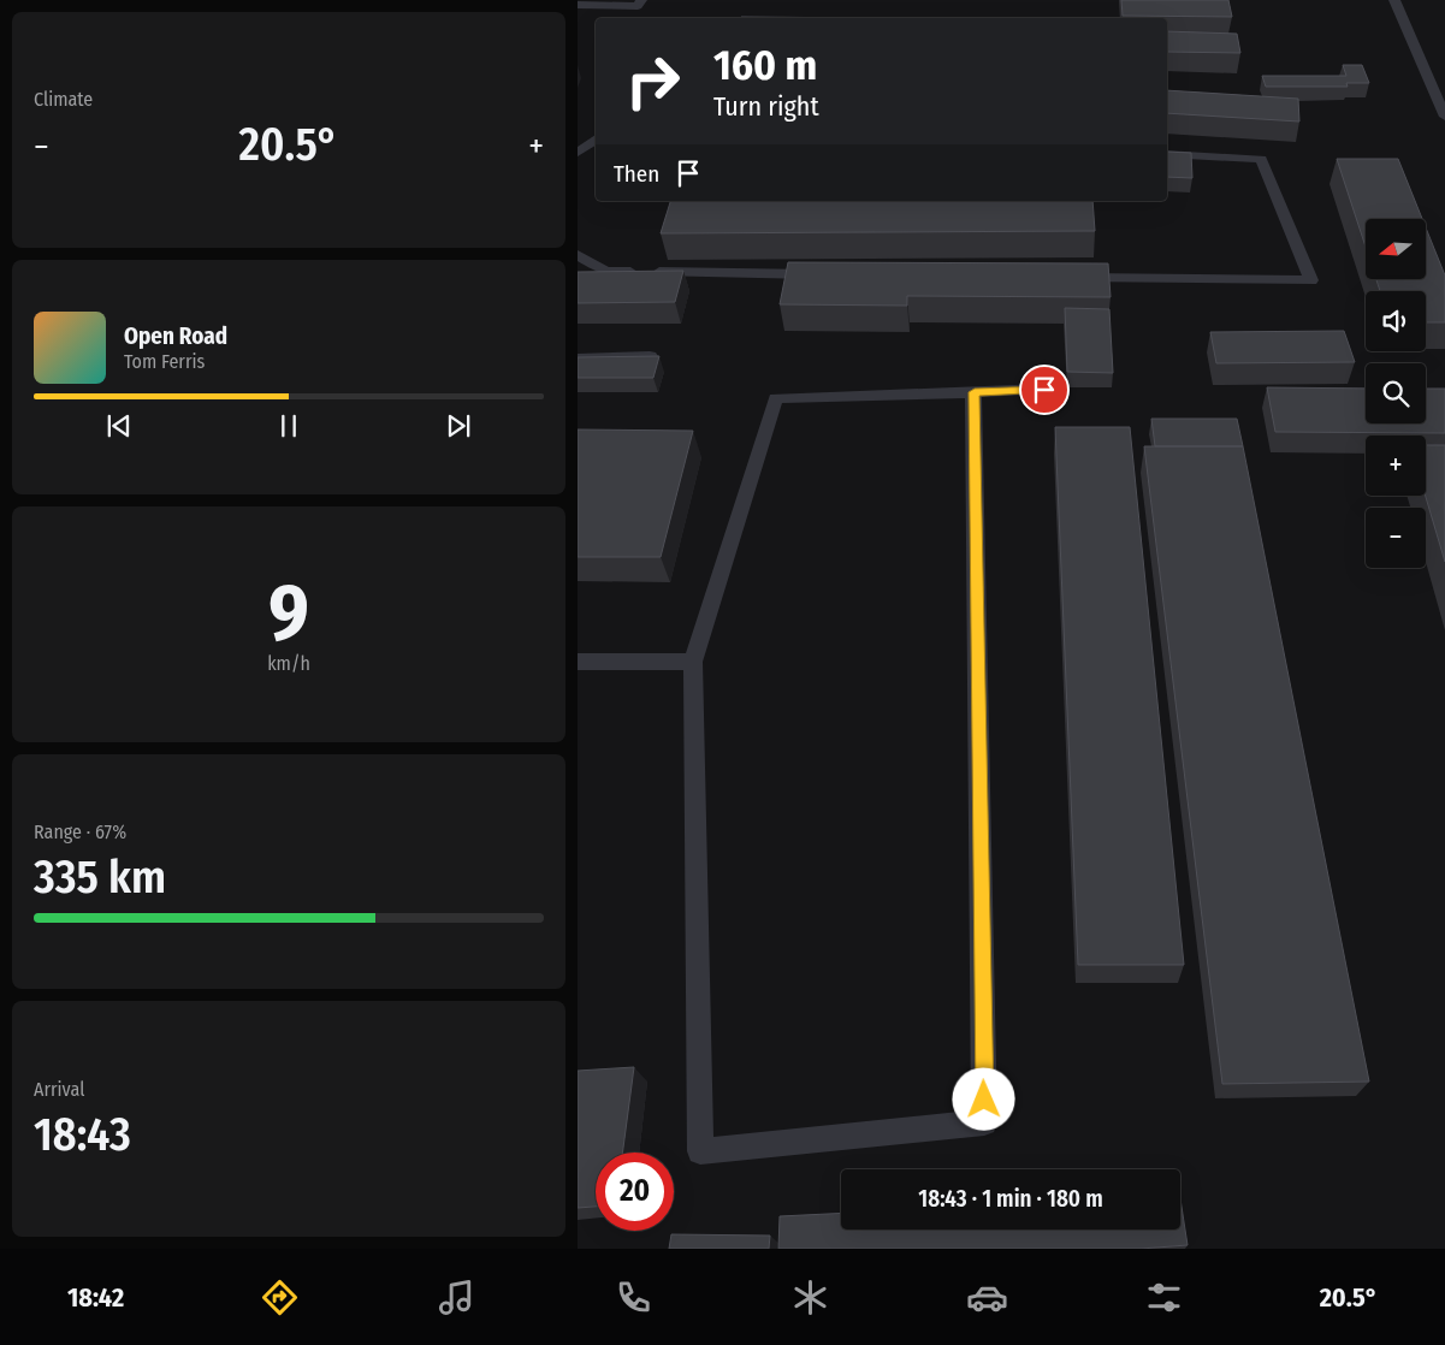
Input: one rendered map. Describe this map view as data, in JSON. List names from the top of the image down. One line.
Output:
{"north":"left","page":{"tile":["Climate",["9","km/h"],["Range · 67%","335 km"],["Arrival","18:43"]],"turn":["160 m","Turn right"],"heat":["−","20.5°","+"],"then":"Then","map_buttons":["+","−"],"song":["Open Road","Tom Ferris"],"limit":"20","trip":"18:43 · 1 min · 180 m","tabs":["18:42","20.5°"]}}
